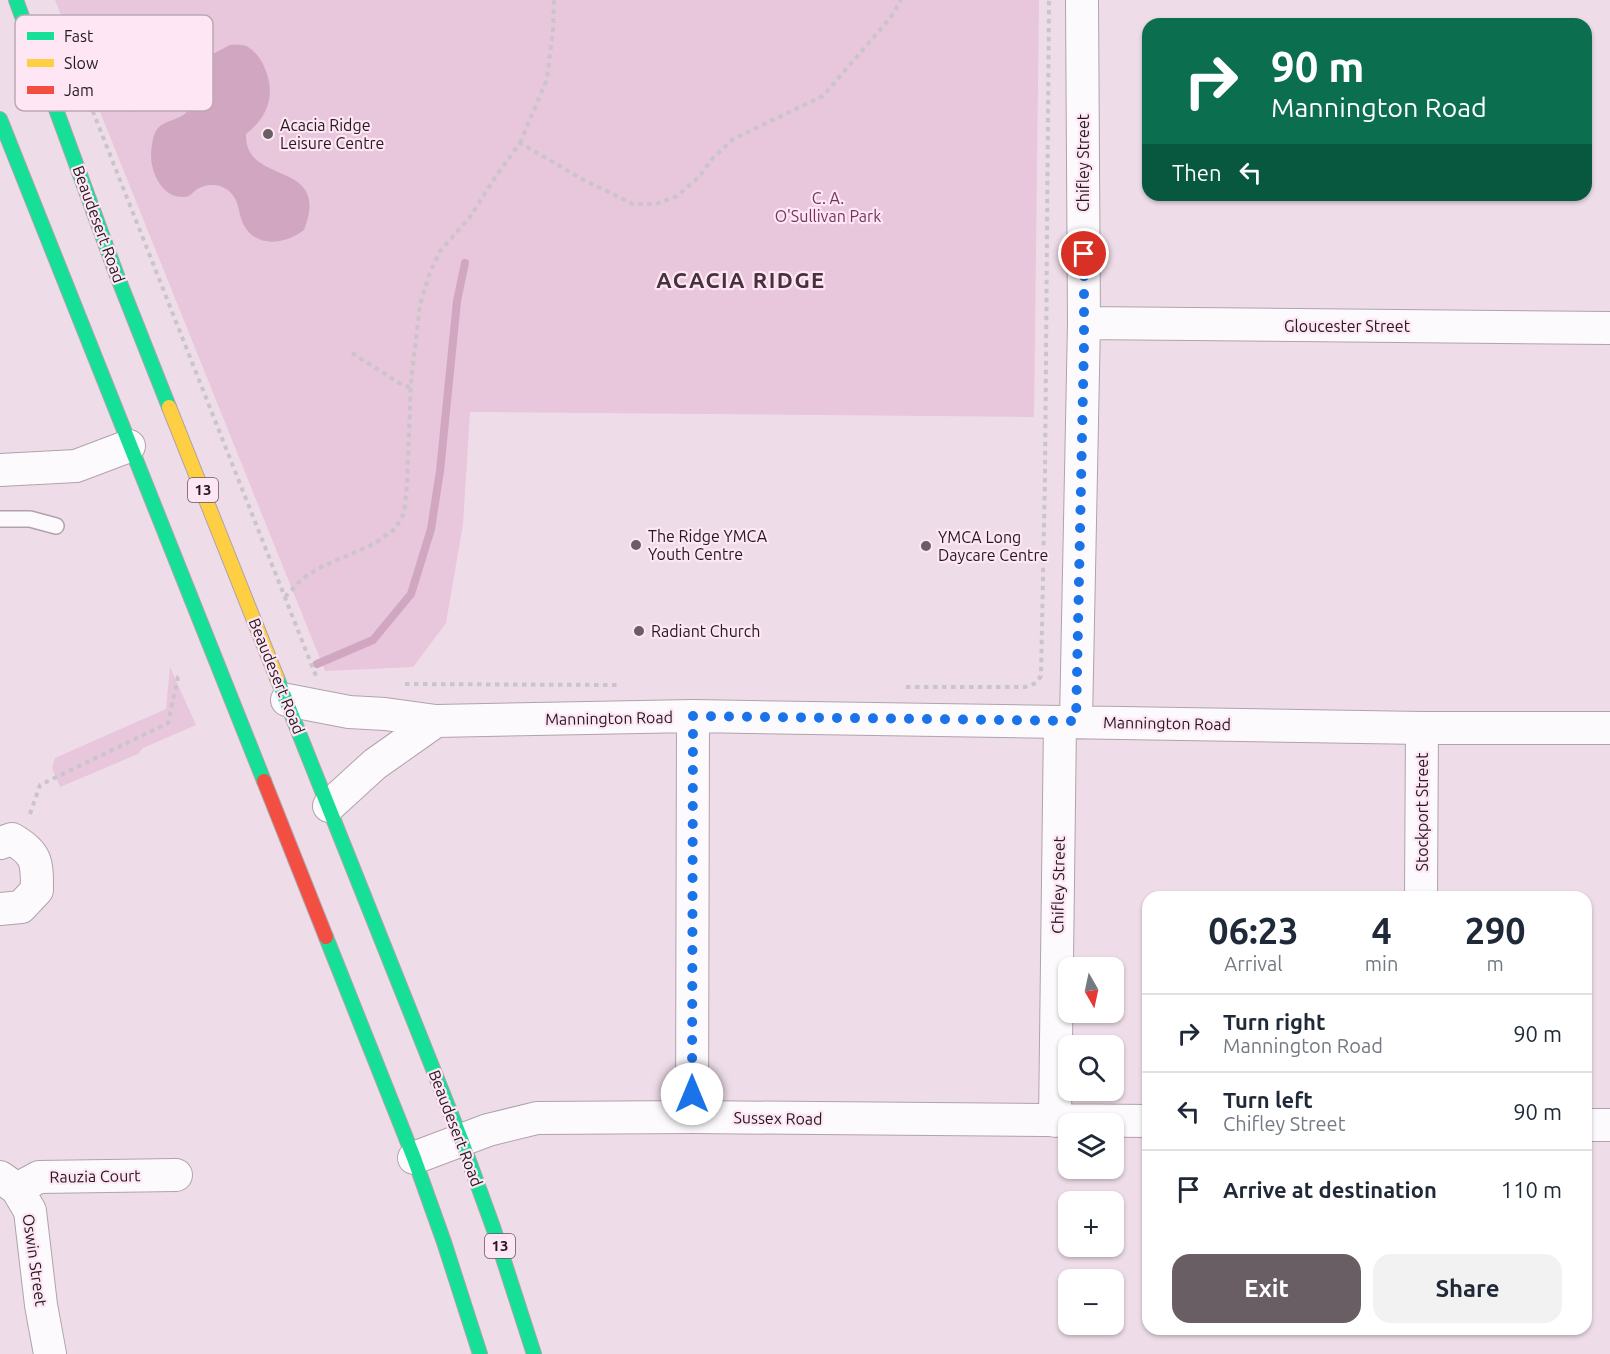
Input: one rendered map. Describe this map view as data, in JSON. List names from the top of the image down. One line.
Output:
{"streets":{"highway":["Beaudesert Road","13"],"street":["Chifley Street","Gloucester Street","Mannington Road","Stockport Street","Sussex Road","Rauzia Court","Oswin Street"]},"crossings":[["Chifley Street","Gloucester Street"],["Chifley Street","Mannington Road"],["Chifley Street","Sussex Road"],["Beaudesert Road","Mannington Road"],["Beaudesert Road","Sussex Road"],["Mannington Road","Stockport Street"],["Rauzia Court","Oswin Street"]],"districts":["ACACIA RIDGE"],"parks":["C. A. O'Sullivan Park"],"places":["Acacia Ridge Leisure Centre","The Ridge YMCA Youth Centre","YMCA Long Daycare Centre","Radiant Church"],"legend":["Fast","Slow","Jam"],"north":"bottom","page":{"turn":["90 m","Mannington Road"],"then":"Then","eta":["06:23","Arrival","4","min","290","m"],"map_buttons":["+","−"],"list":[{"name":"Turn right","note":"Mannington Road","value":"90 m"},{"name":"Turn left","note":"Chifley Street","value":"90 m"},{"name":"Arrive at destination","value":"110 m"}],"buttons":["Exit","Share"]}}
